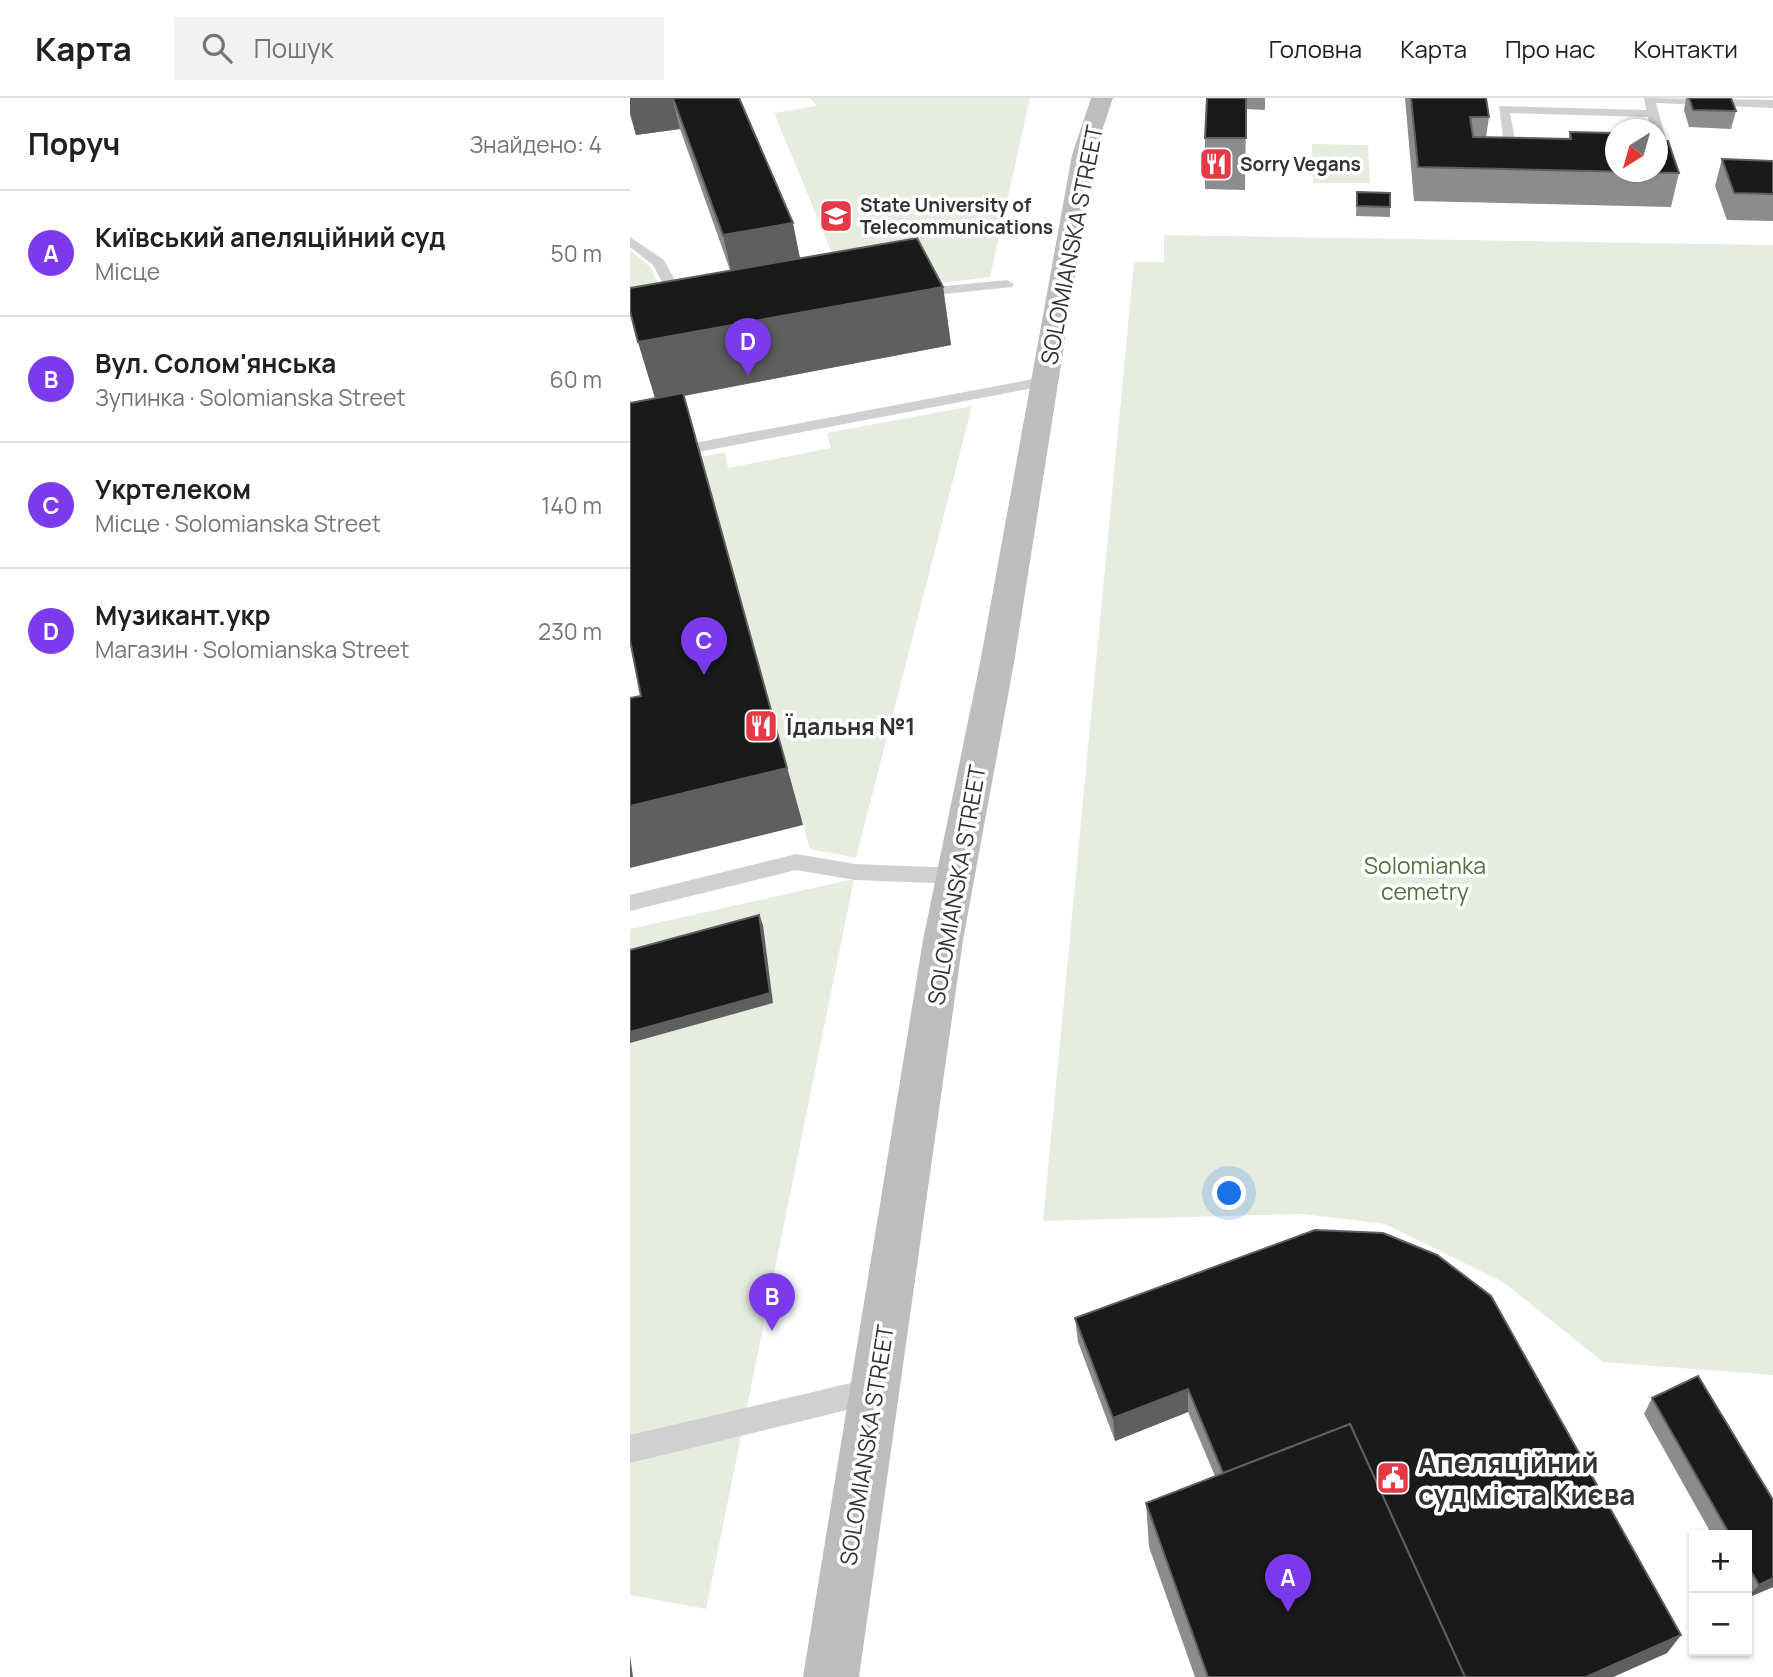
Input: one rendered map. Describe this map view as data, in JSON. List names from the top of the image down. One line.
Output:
{"streets":{"main road":["SOLOMIANSKA STREET"]},"parks":["Solomianka cemetry"],"places":{"restaurant":["Sorry Vegans","Їдальня №1"],"school or university":["State University of Telecommunications"],"public building":["Апеляційний суд міста Києва"]},"north":"bottom left","page":{"header":"Карта","search":"Пошук","nav":["Головна","Карта","Про нас","Контакти"],"heading":["Поруч","Знайдено: 4"],"list":[{"mark":"A","name":"Київський апеляційний суд","note":"Місце","value":"50 m"},{"mark":"B","name":"Вул. Солом'янська","note":"Зупинка · Solomianska Street","value":"60 m"},{"mark":"C","name":"Укртелеком","note":"Місце · Solomianska Street","value":"140 m"},{"mark":"D","name":"Музикант.укр","note":"Магазин · Solomianska Street","value":"230 m"}],"pins":["D","C","B","A"],"map_buttons":["+","−"]}}
